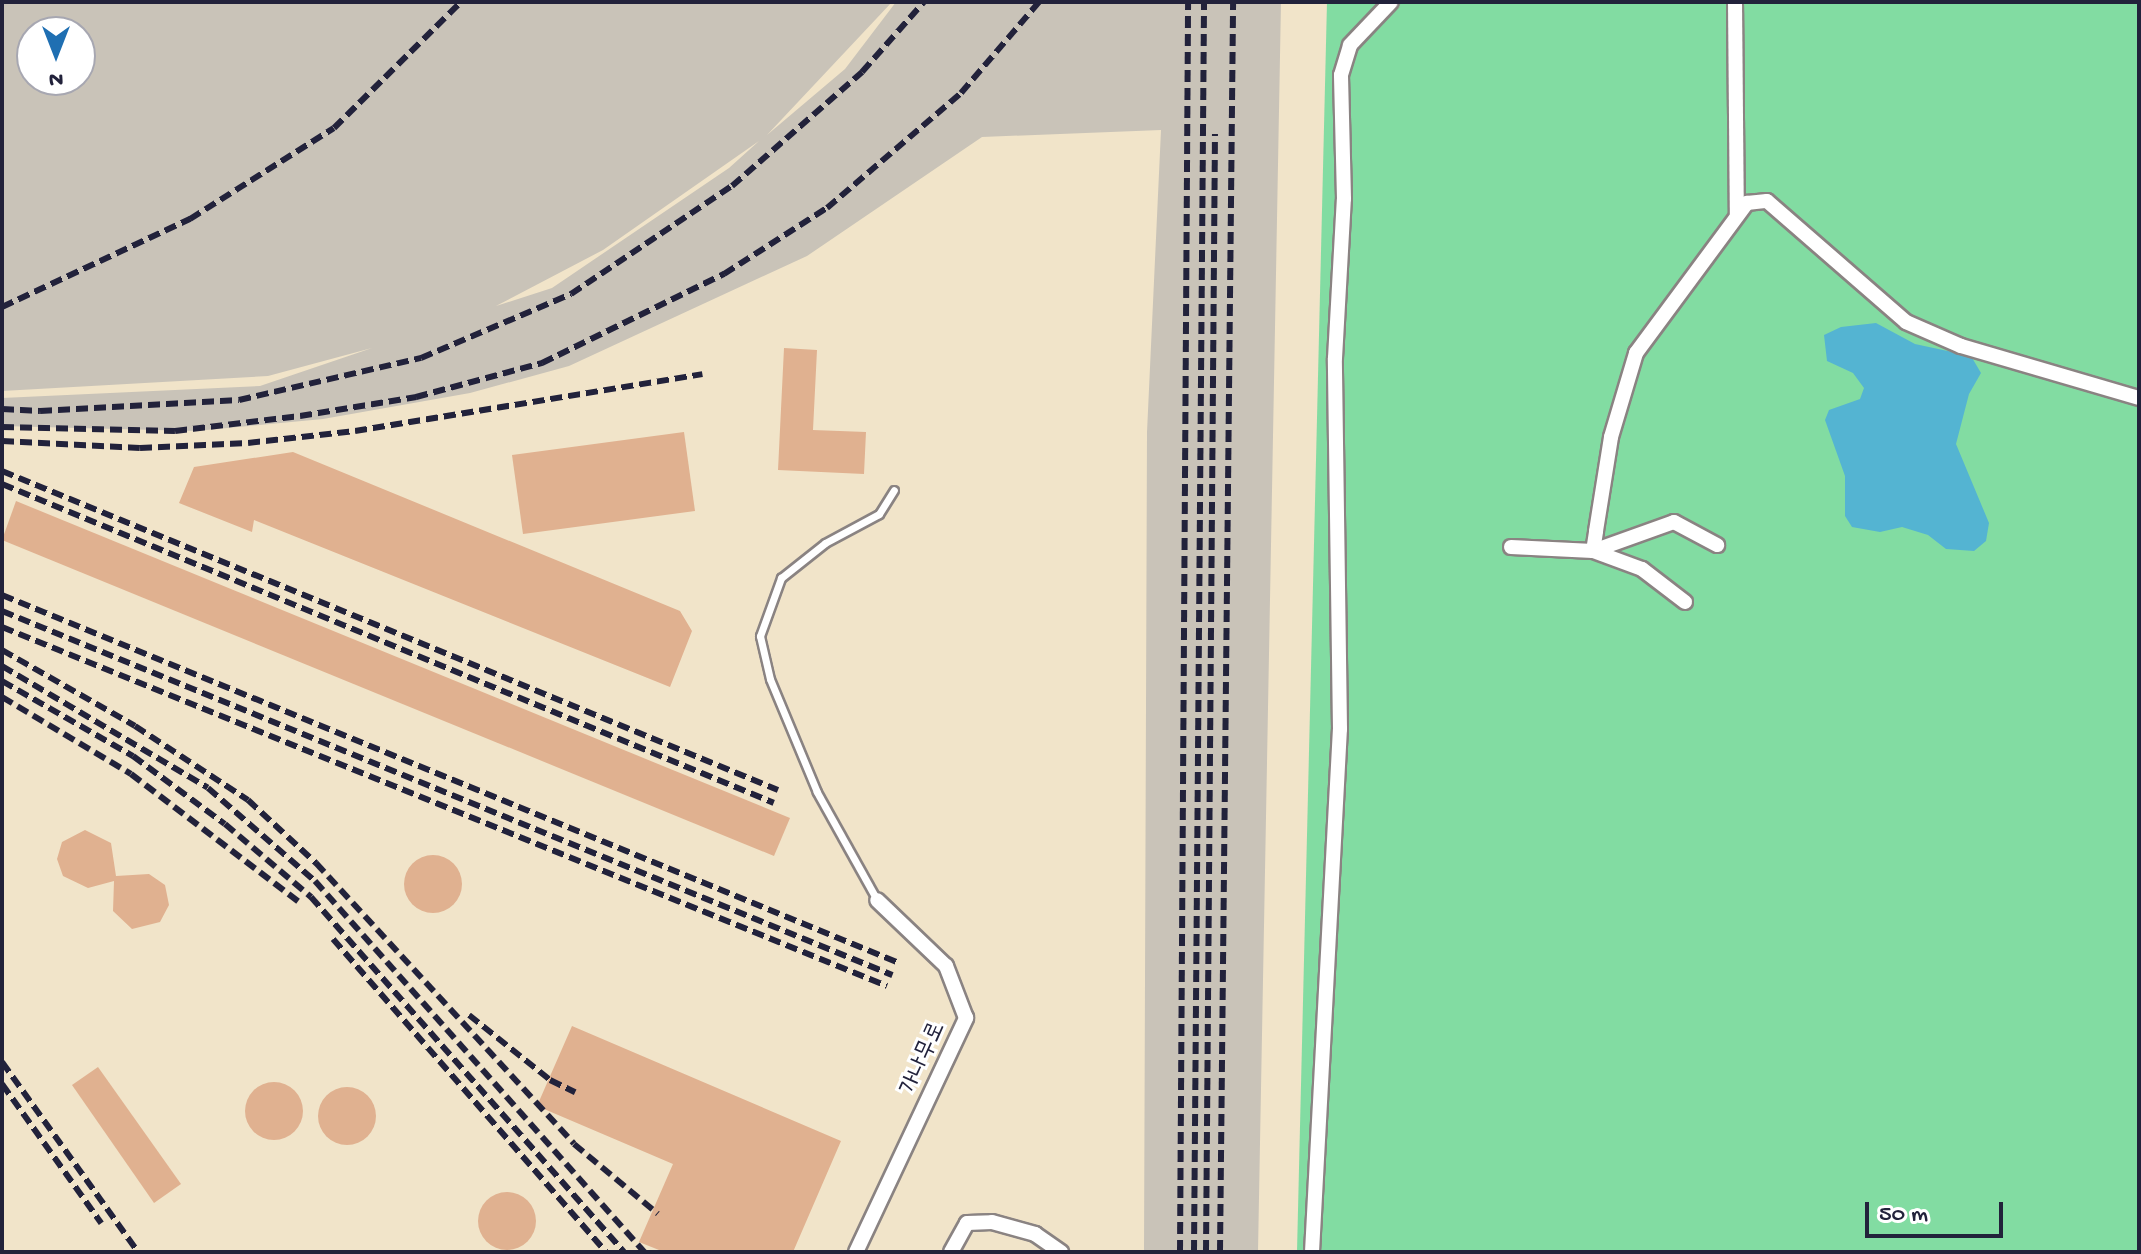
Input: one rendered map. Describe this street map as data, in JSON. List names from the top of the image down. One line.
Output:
{"streets":{"street":["가나무로"]},"scale_bar":"50 m","north":"bottom"}
